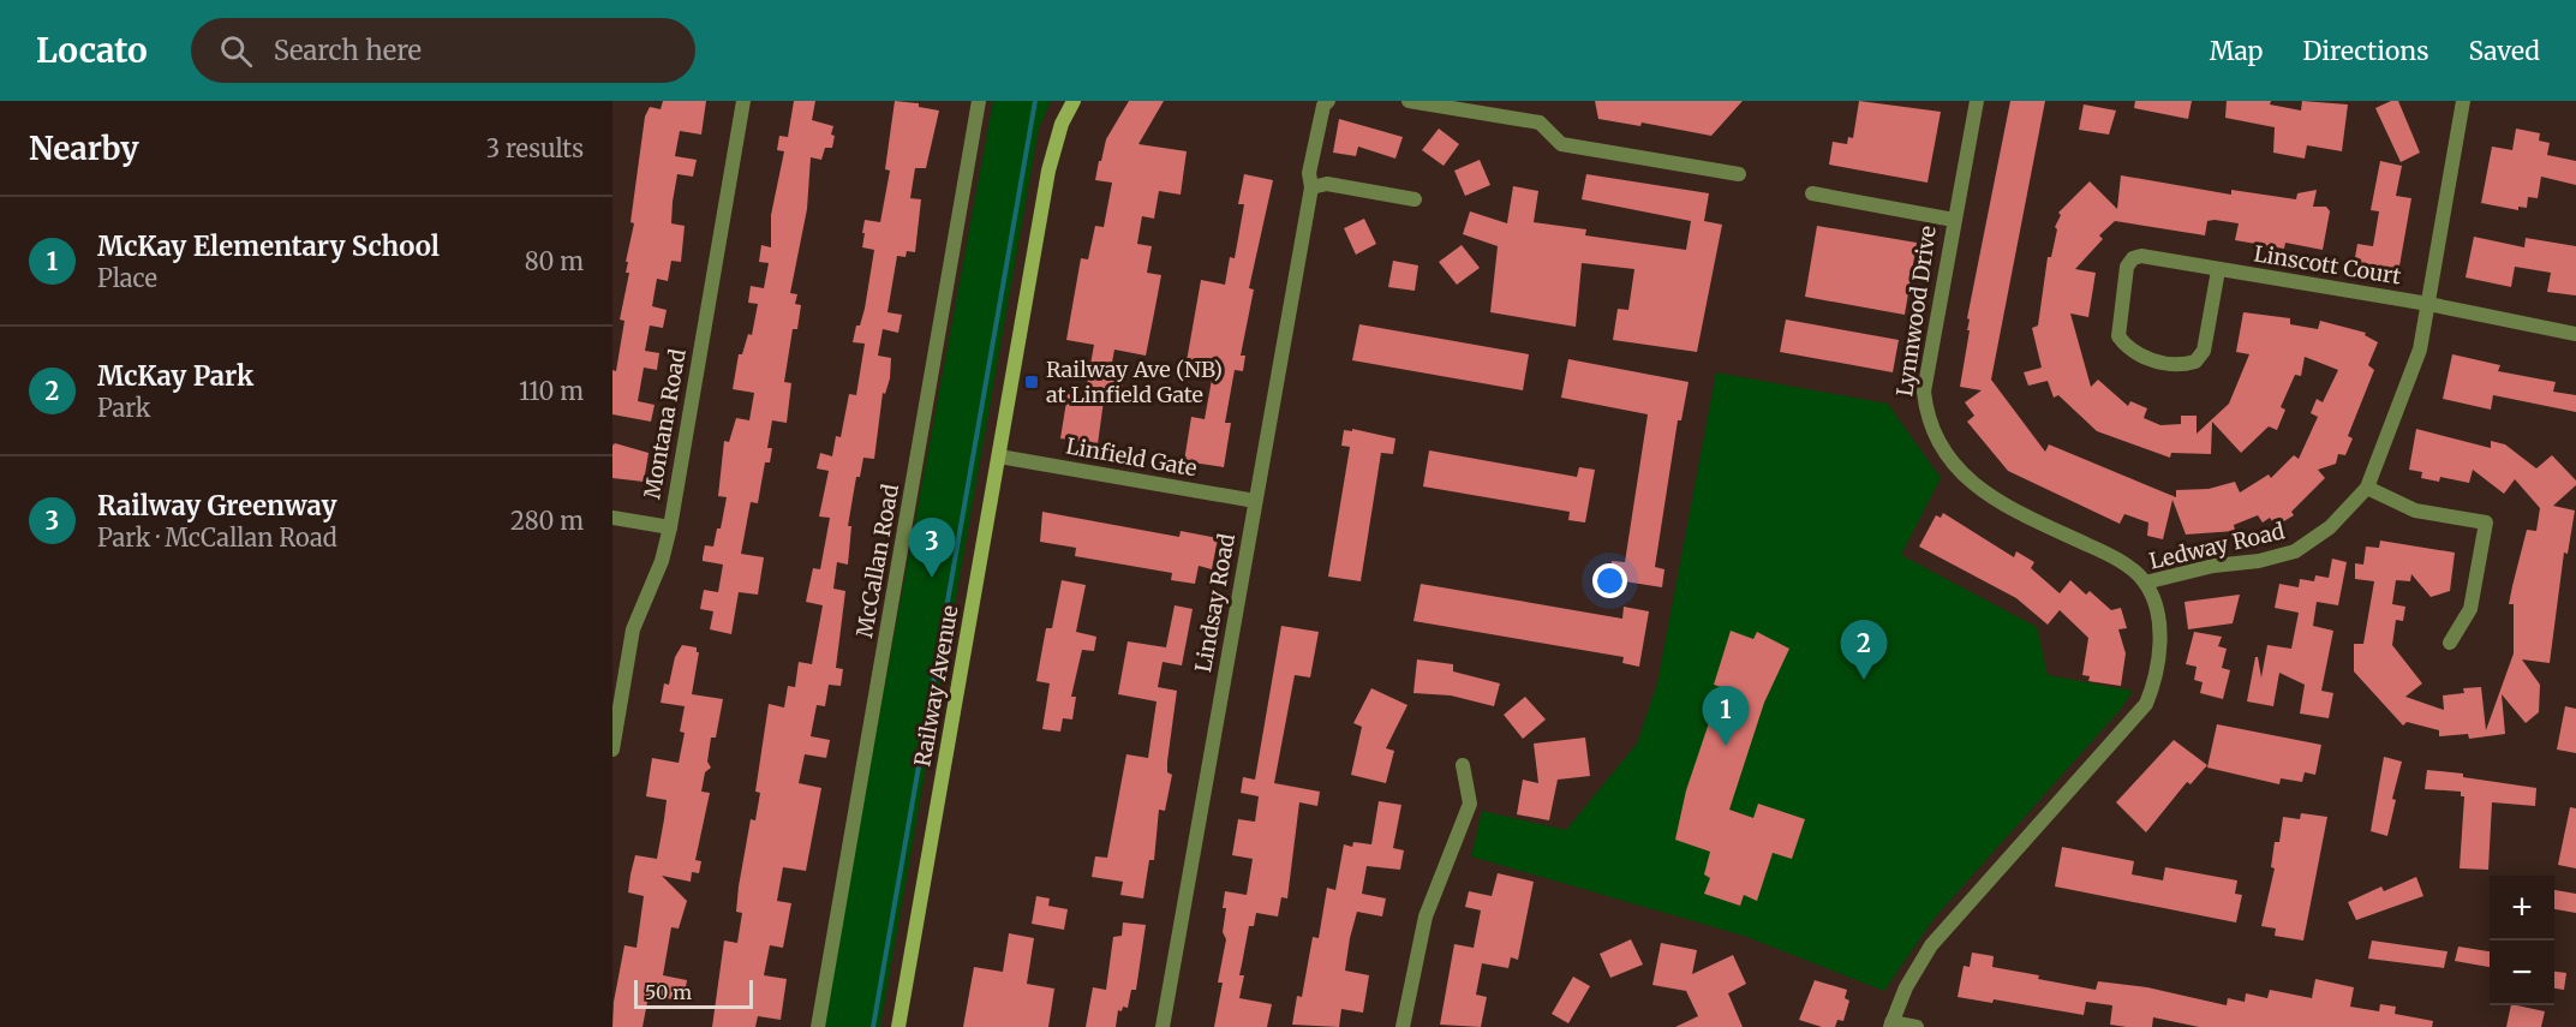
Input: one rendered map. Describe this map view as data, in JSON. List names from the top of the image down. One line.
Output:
{"streets":{"main road":["Railway Avenue"],"street":["Linscott Court","Lynnwood Drive","Montana Road","Linfield Gate","Ledway Road","McCallan Road","Lindsay Road"]},"crossings":[["Linscott Court","Ledway Road"],["Lynnwood Drive","Ledway Road"],["Linfield Gate","Lindsay Road"],["Linfield Gate","Railway Avenue"]],"places":{"transit":["Railway Ave (NB) at Linfield Gate"]},"scale_bar":"50 m","page":{"header":"Locato","search":"Search here","nav":["Map","Directions","Saved"],"heading":["Nearby","3 results"],"list":[{"mark":"1","name":"McKay Elementary School","note":"Place","value":"80 m"},{"mark":"2","name":"McKay Park","note":"Park","value":"110 m"},{"mark":"3","name":"Railway Greenway","note":"Park · McCallan Road","value":"280 m"}],"pins":["3","2","1"],"map_buttons":["+","−"],"scale":"50 m"}}
